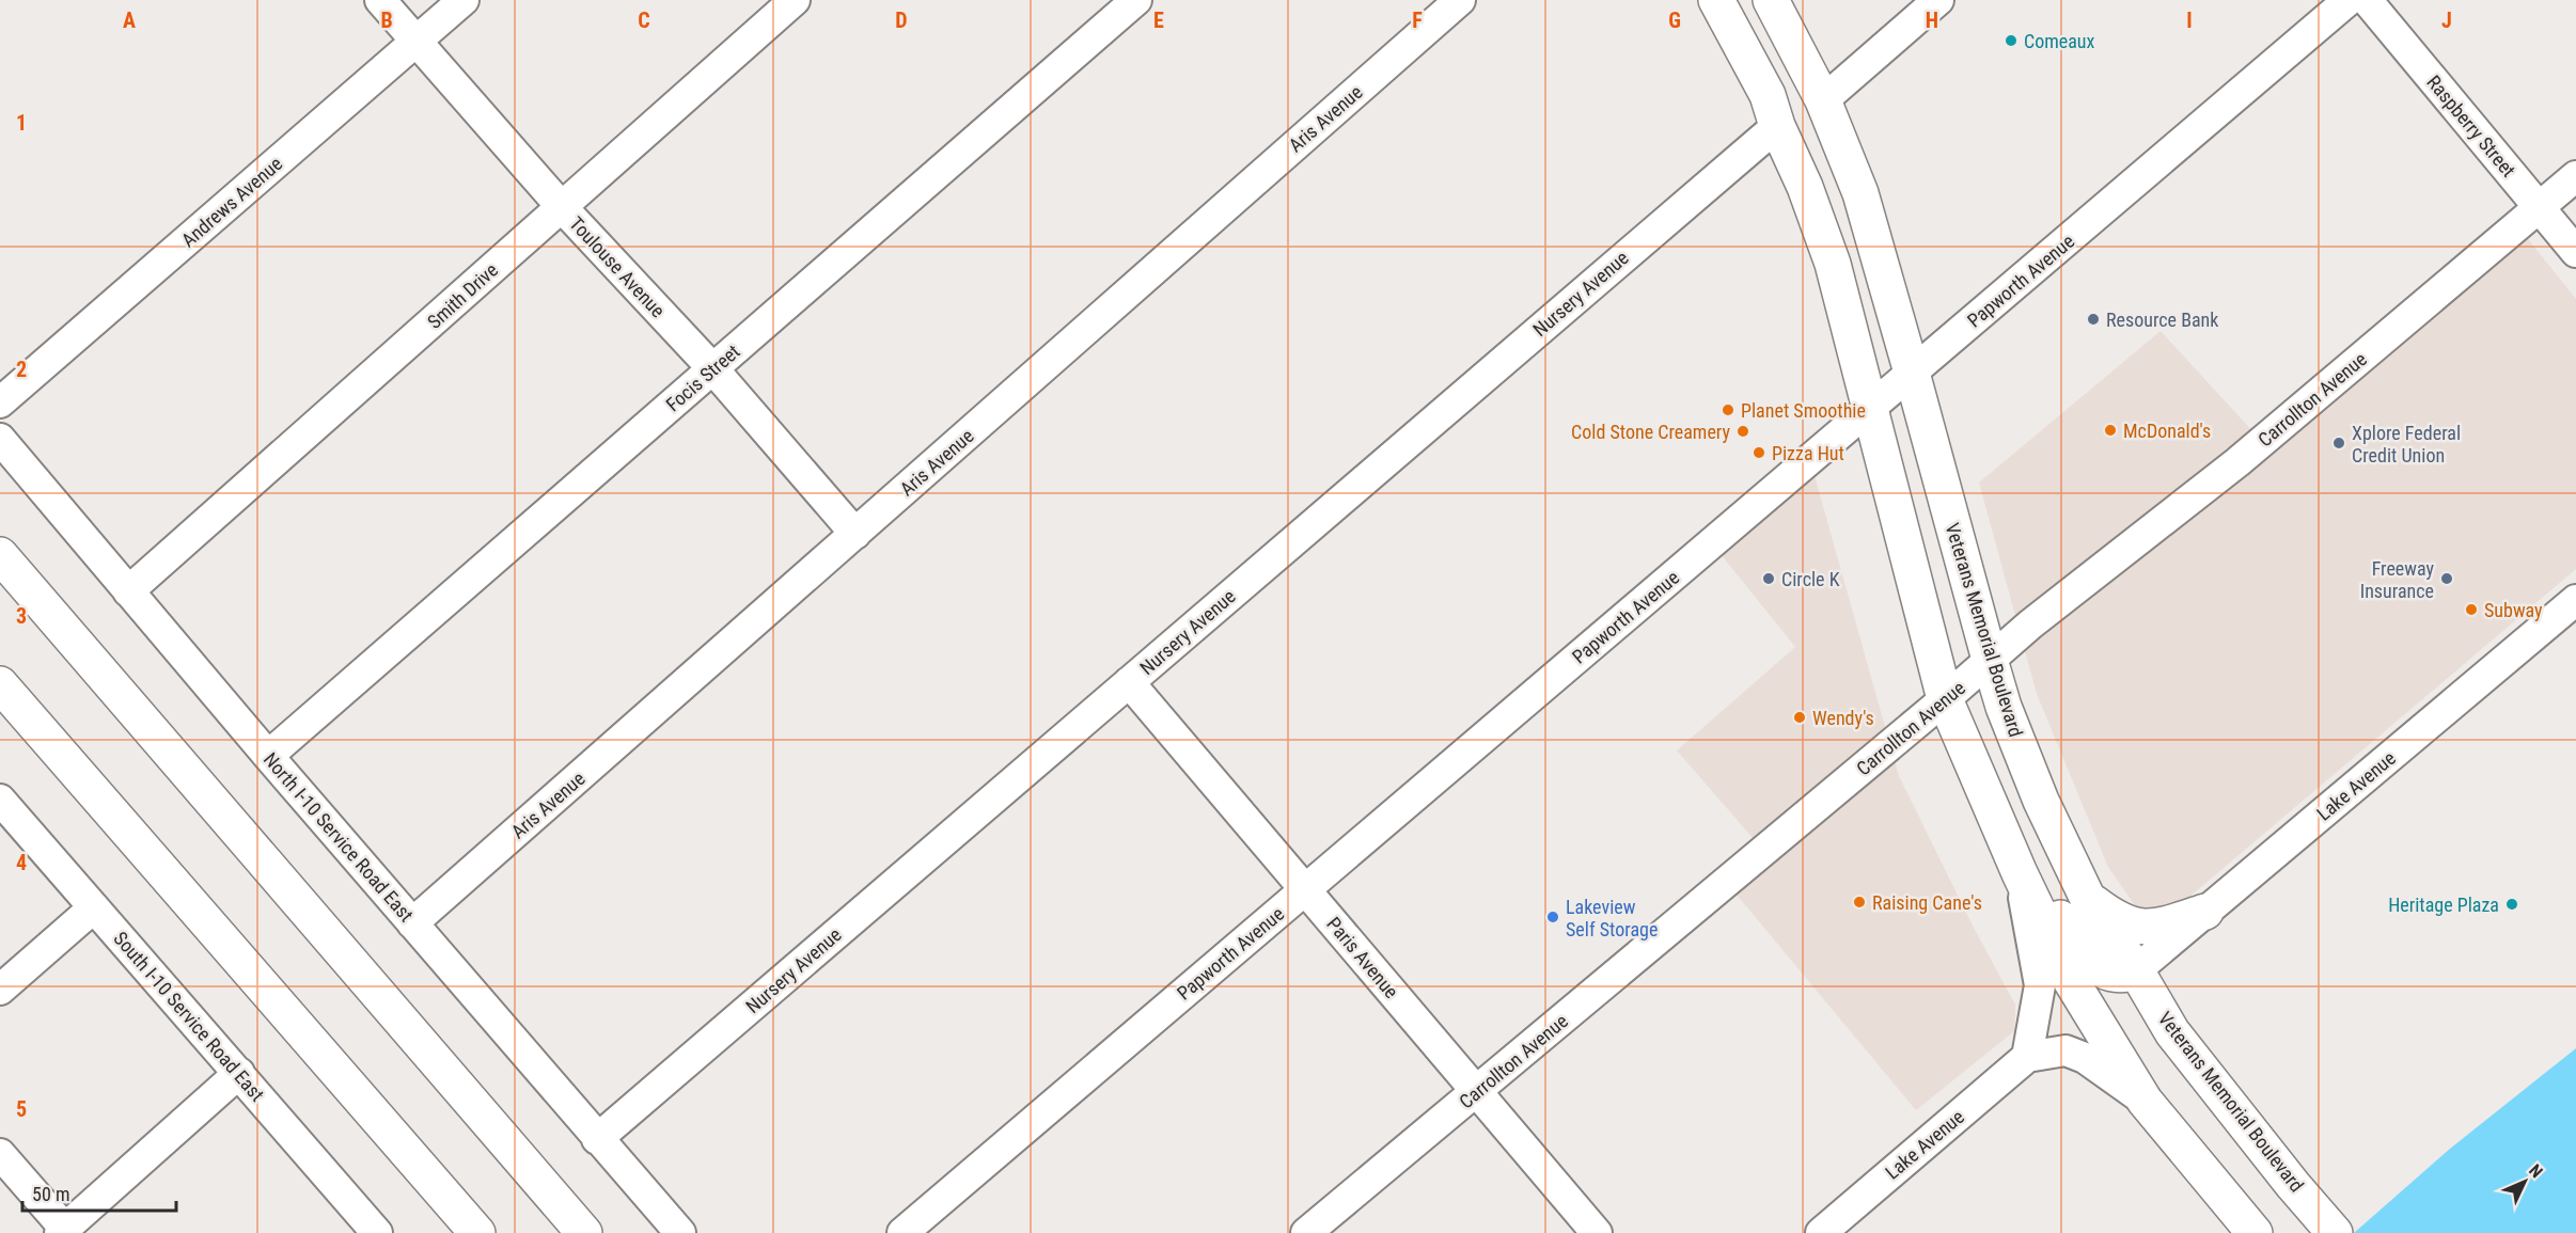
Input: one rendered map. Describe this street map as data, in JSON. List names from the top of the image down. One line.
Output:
{"streets":{"main road":["Veterans Memorial Boulevard"],"street":["Aris Avenue","Raspberry Street","Andrews Avenue","Toulouse Avenue","Papworth Avenue","Nursery Avenue","Smith Drive","Focis Street","Carrollton Avenue","Lake Avenue","North I-10 Service Road East","Paris Avenue","South I-10 Service Road East"]},"crossings":[["Aris Avenue","Toulouse Avenue"],["Aris Avenue","North I-10 Service Road East"],["Raspberry Street","Carrollton Avenue"],["Andrews Avenue","Toulouse Avenue"],["Toulouse Avenue","Smith Drive"],["Toulouse Avenue","Focis Street"],["Papworth Avenue","Veterans Memorial Boulevard"],["Papworth Avenue","Paris Avenue"],["Nursery Avenue","North I-10 Service Road East"],["Nursery Avenue","Paris Avenue"],["Smith Drive","North I-10 Service Road East"],["Focis Street","North I-10 Service Road East"],["Carrollton Avenue","Veterans Memorial Boulevard"],["Carrollton Avenue","Paris Avenue"],["Veterans Memorial Boulevard","Lake Avenue"]],"places":["Comeaux","Resource Bank","Planet Smoothie","McDonald's","Cold Stone Creamery","Xplore Federal Credit Union","Pizza Hut","Circle K","Freeway Insurance","Subway","Wendy's","Raising Cane's","Heritage Plaza","Lakeview Self Storage"],"scale_bar":"50 m","north":"top right","grid":{"columns":["A","B","C","D","E","F","G","H","I","J"],"rows":["1","2","3","4","5"]}}
